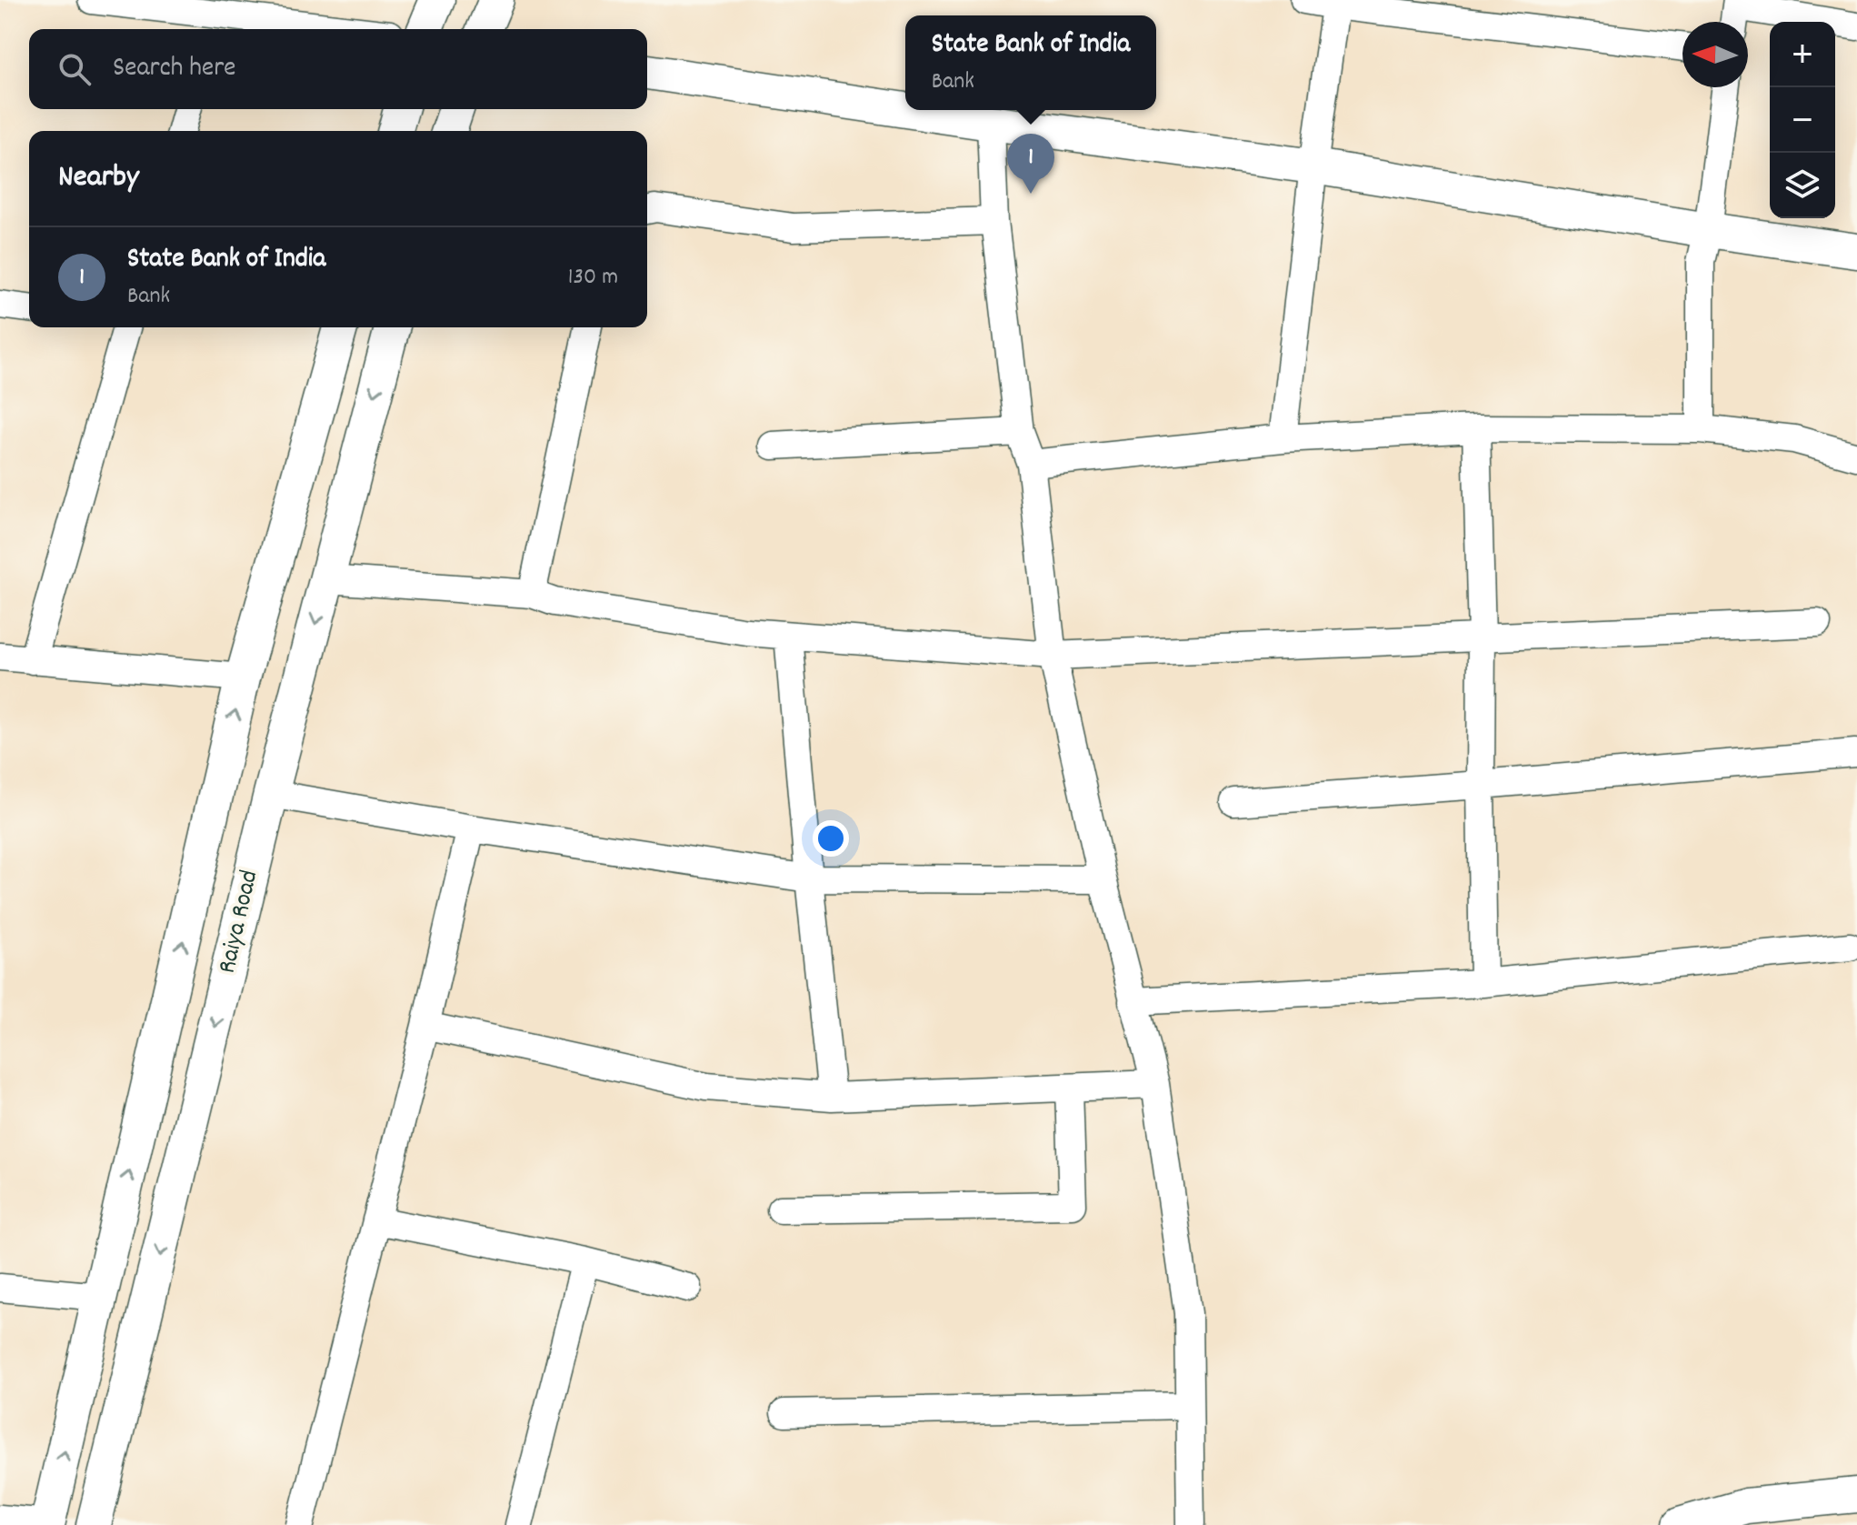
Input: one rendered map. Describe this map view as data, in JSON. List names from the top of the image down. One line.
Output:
{"streets":{"street":["Raiya Road"]},"north":"left","page":{"popup":["State Bank of India","Bank"],"map_buttons":["+","−"],"search":"Search here","heading":"Nearby","pins":"1","list":[{"mark":"1","name":"State Bank of India","note":"Bank","value":"130 m"}]}}
